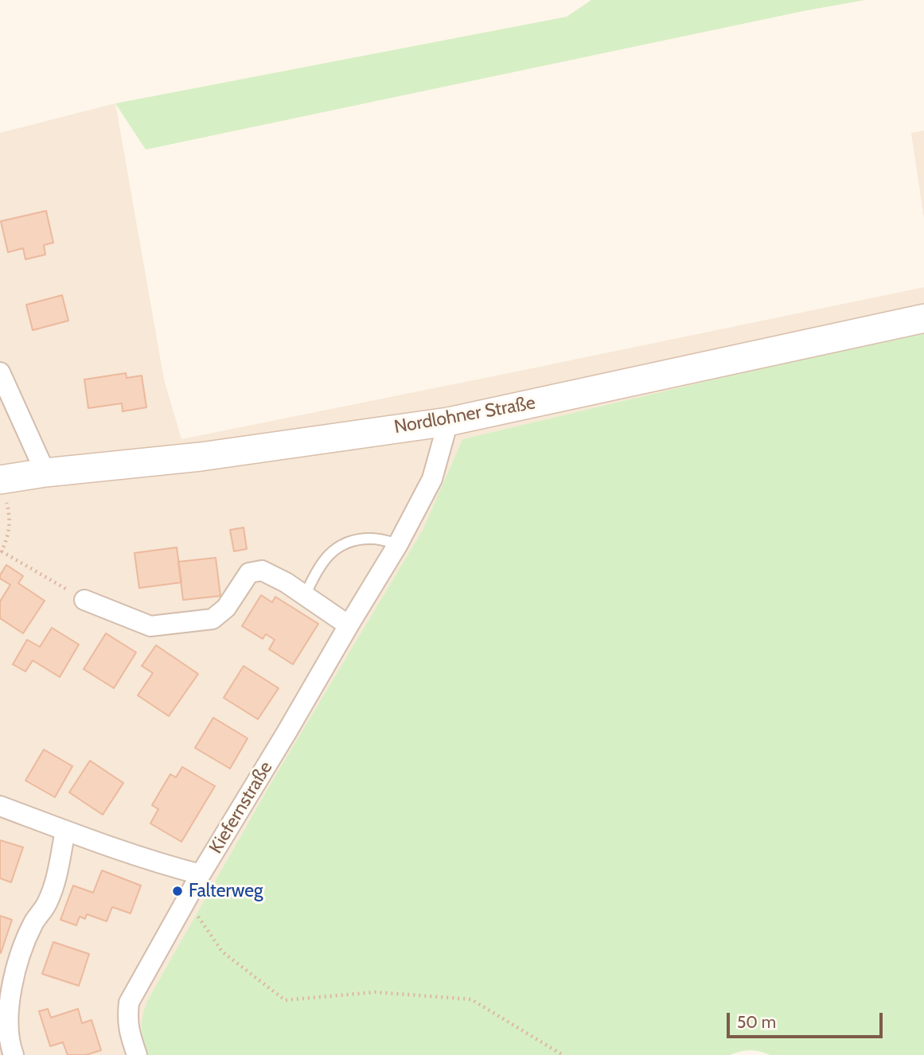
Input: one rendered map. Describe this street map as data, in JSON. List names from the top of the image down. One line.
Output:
{"streets":{"street":["Nordlohner Straße","Kiefernstraße"]},"crossings":[["Nordlohner Straße","Kiefernstraße"]],"places":["Falterweg"],"scale_bar":"50 m"}
